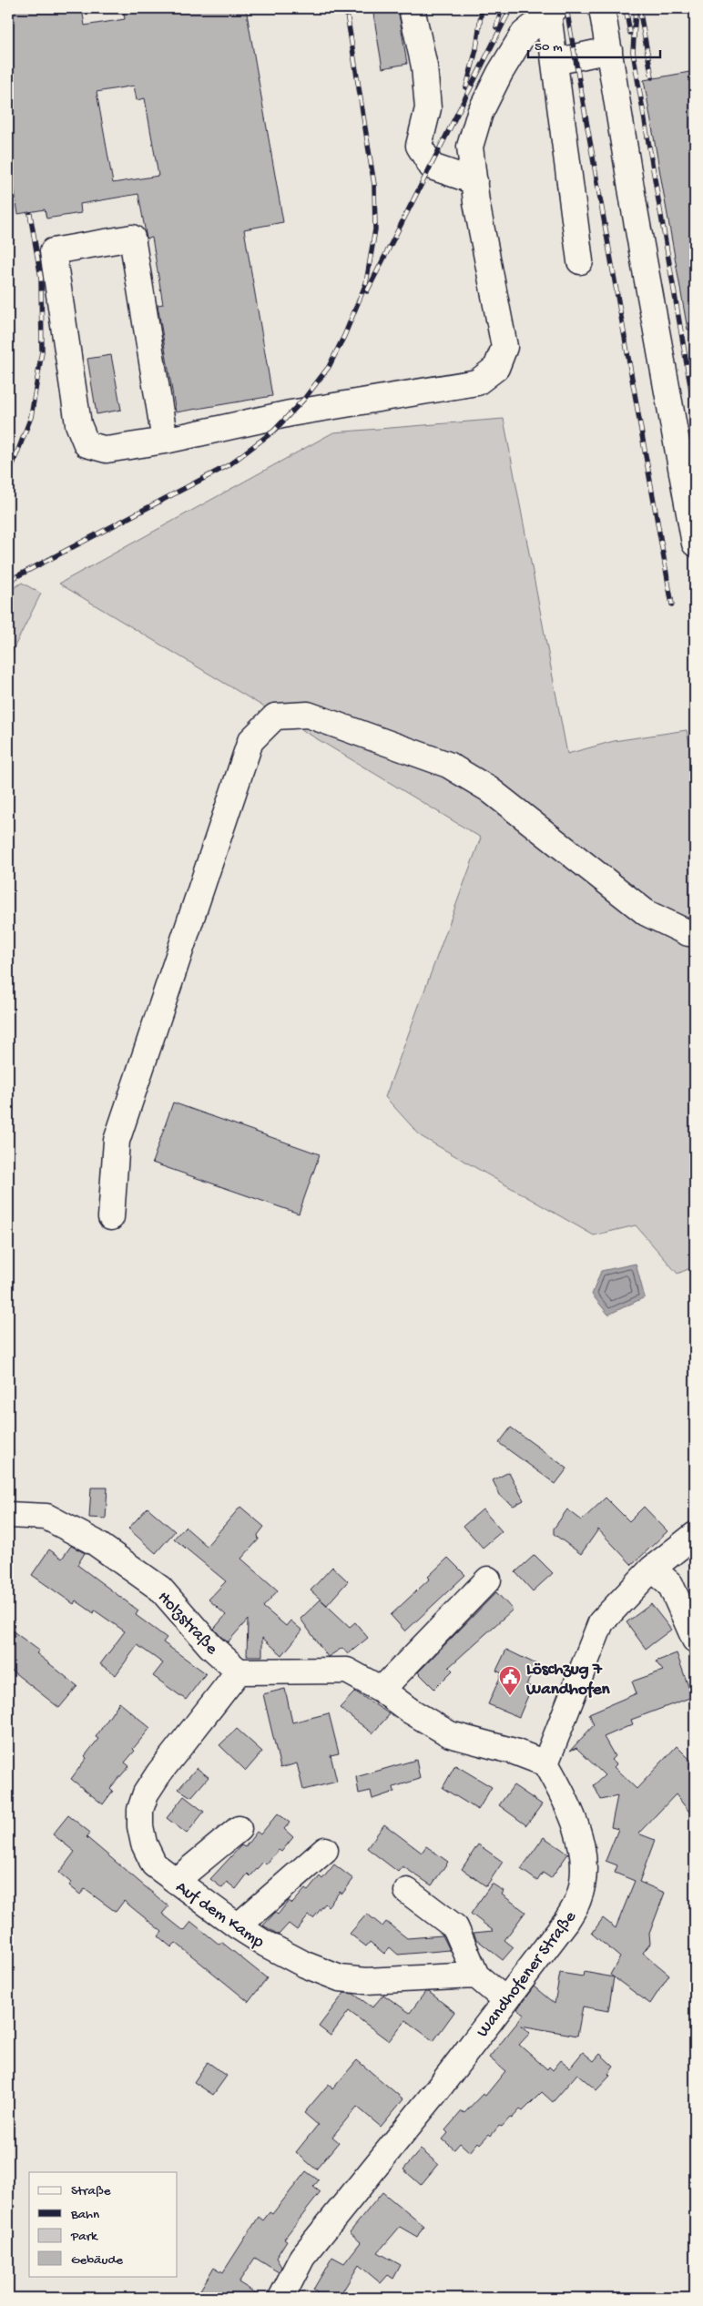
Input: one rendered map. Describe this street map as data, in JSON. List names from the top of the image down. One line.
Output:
{"streets":{"street":["Holzstraße","Auf dem Kamp","Wandhofener Straße"]},"crossings":[["Holzstraße","Auf dem Kamp"]],"places":{"public building":["Löschzug 7 Wandhofen"]},"legend":["Straße","Bahn","Park","Gebäude"],"scale_bar":"50 m"}
